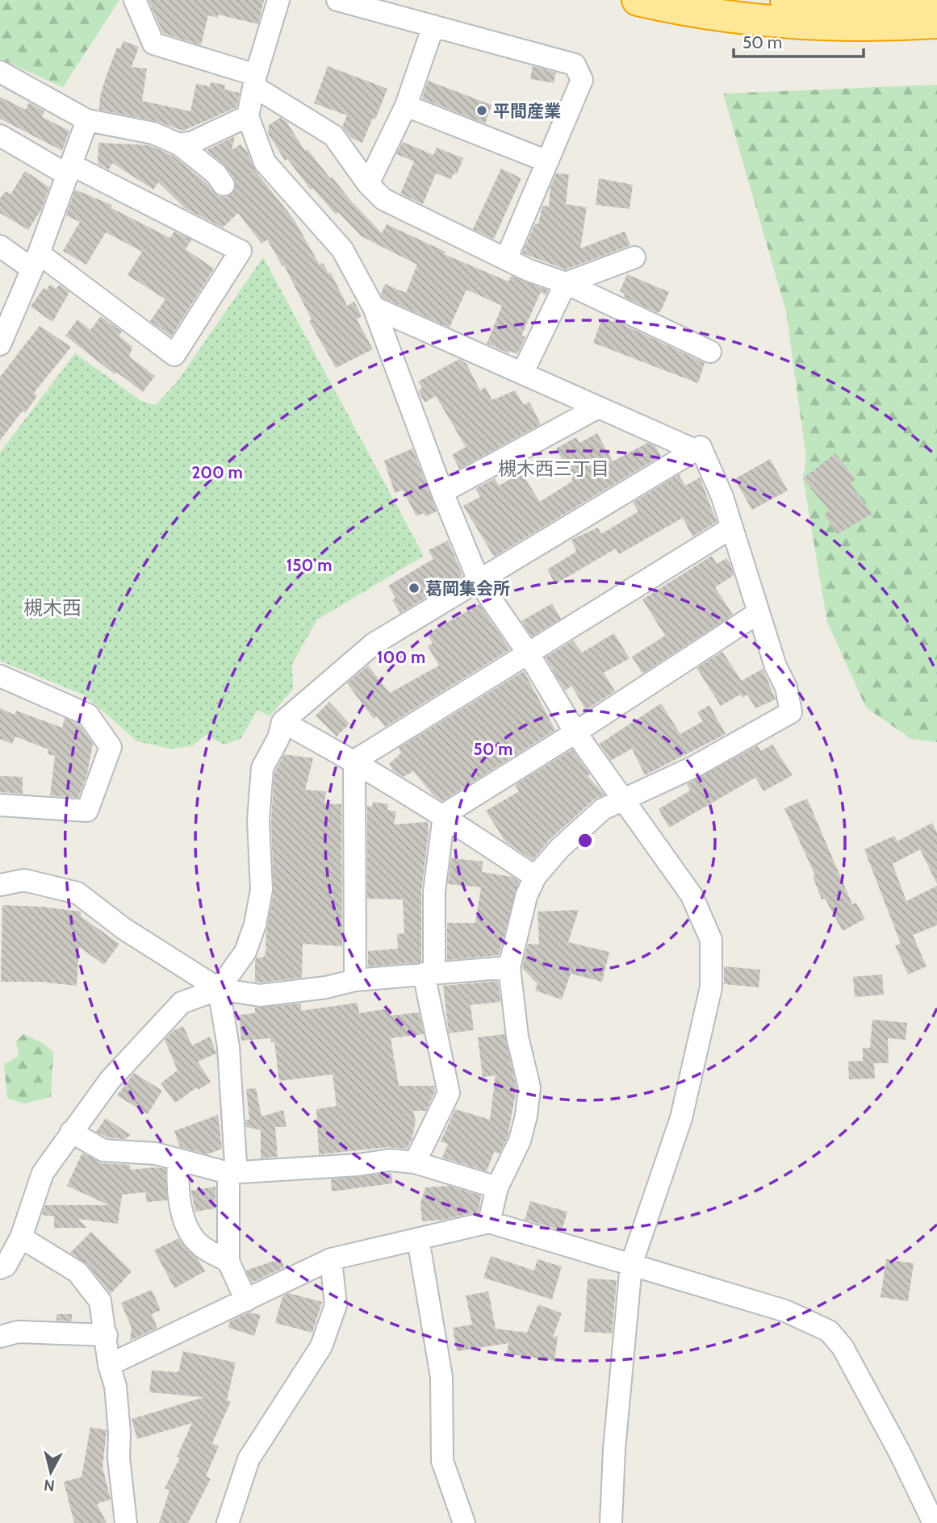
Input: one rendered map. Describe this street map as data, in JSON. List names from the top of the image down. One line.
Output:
{"districts":["槻木西三丁目","槻木西"],"places":["平間産業","葛岡集会所"],"scale_bar":"50 m","north":"bottom","rings":["200 m","150 m","100 m","50 m"]}
